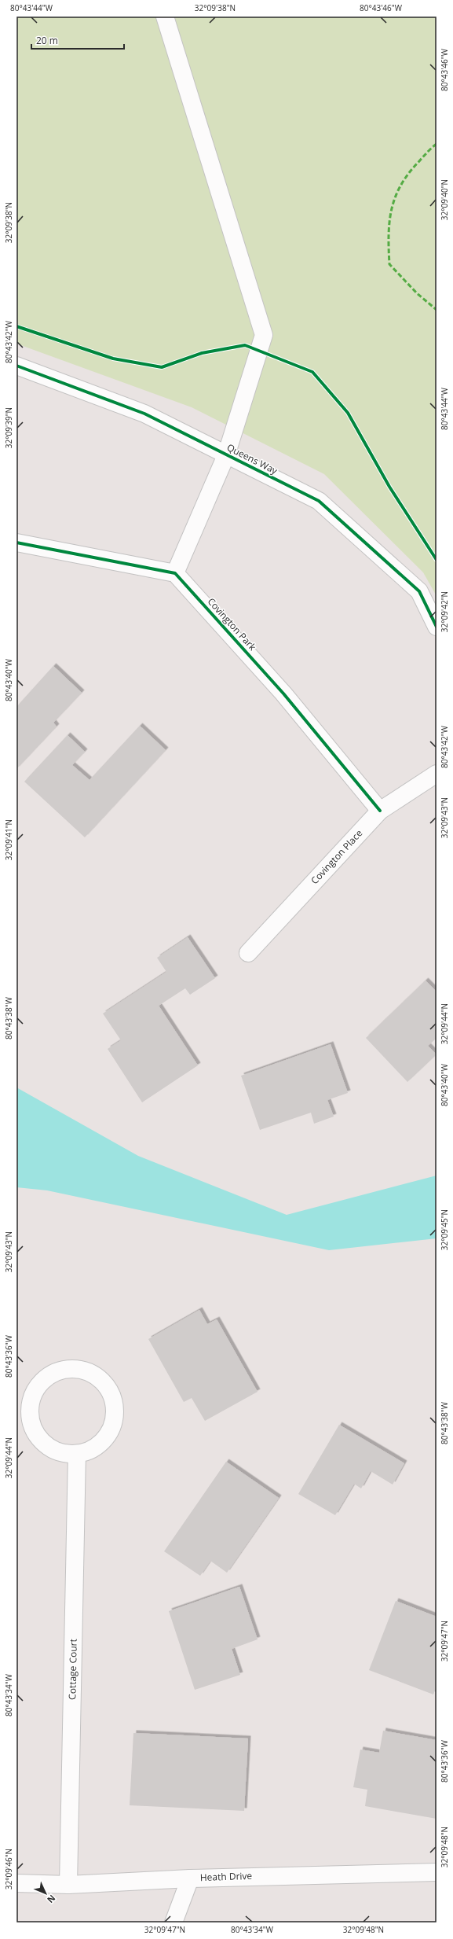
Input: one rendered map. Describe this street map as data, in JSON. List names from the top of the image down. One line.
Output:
{"streets":{"street":["Queens Way","Covington Park","Covington Place","Cottage Court","Heath Drive"]},"crossings":[["Covington Park","Covington Place"],["Cottage Court","Heath Drive"]],"scale_bar":"20 m","north":"bottom right","coordinates":["80°43'44\"W","32°09'38\"N","80°43'46\"W","32°09'40\"N","80°43'42\"W","32°09'39\"N","32°09'42\"N","80°43'40\"W","32°09'43\"N","32°09'41\"N","80°43'38\"W","32°09'44\"N","32°09'45\"N","80°43'36\"W","32°09'47\"N","80°43'34\"W","32°09'48\"N","32°09'46\"N"]}
